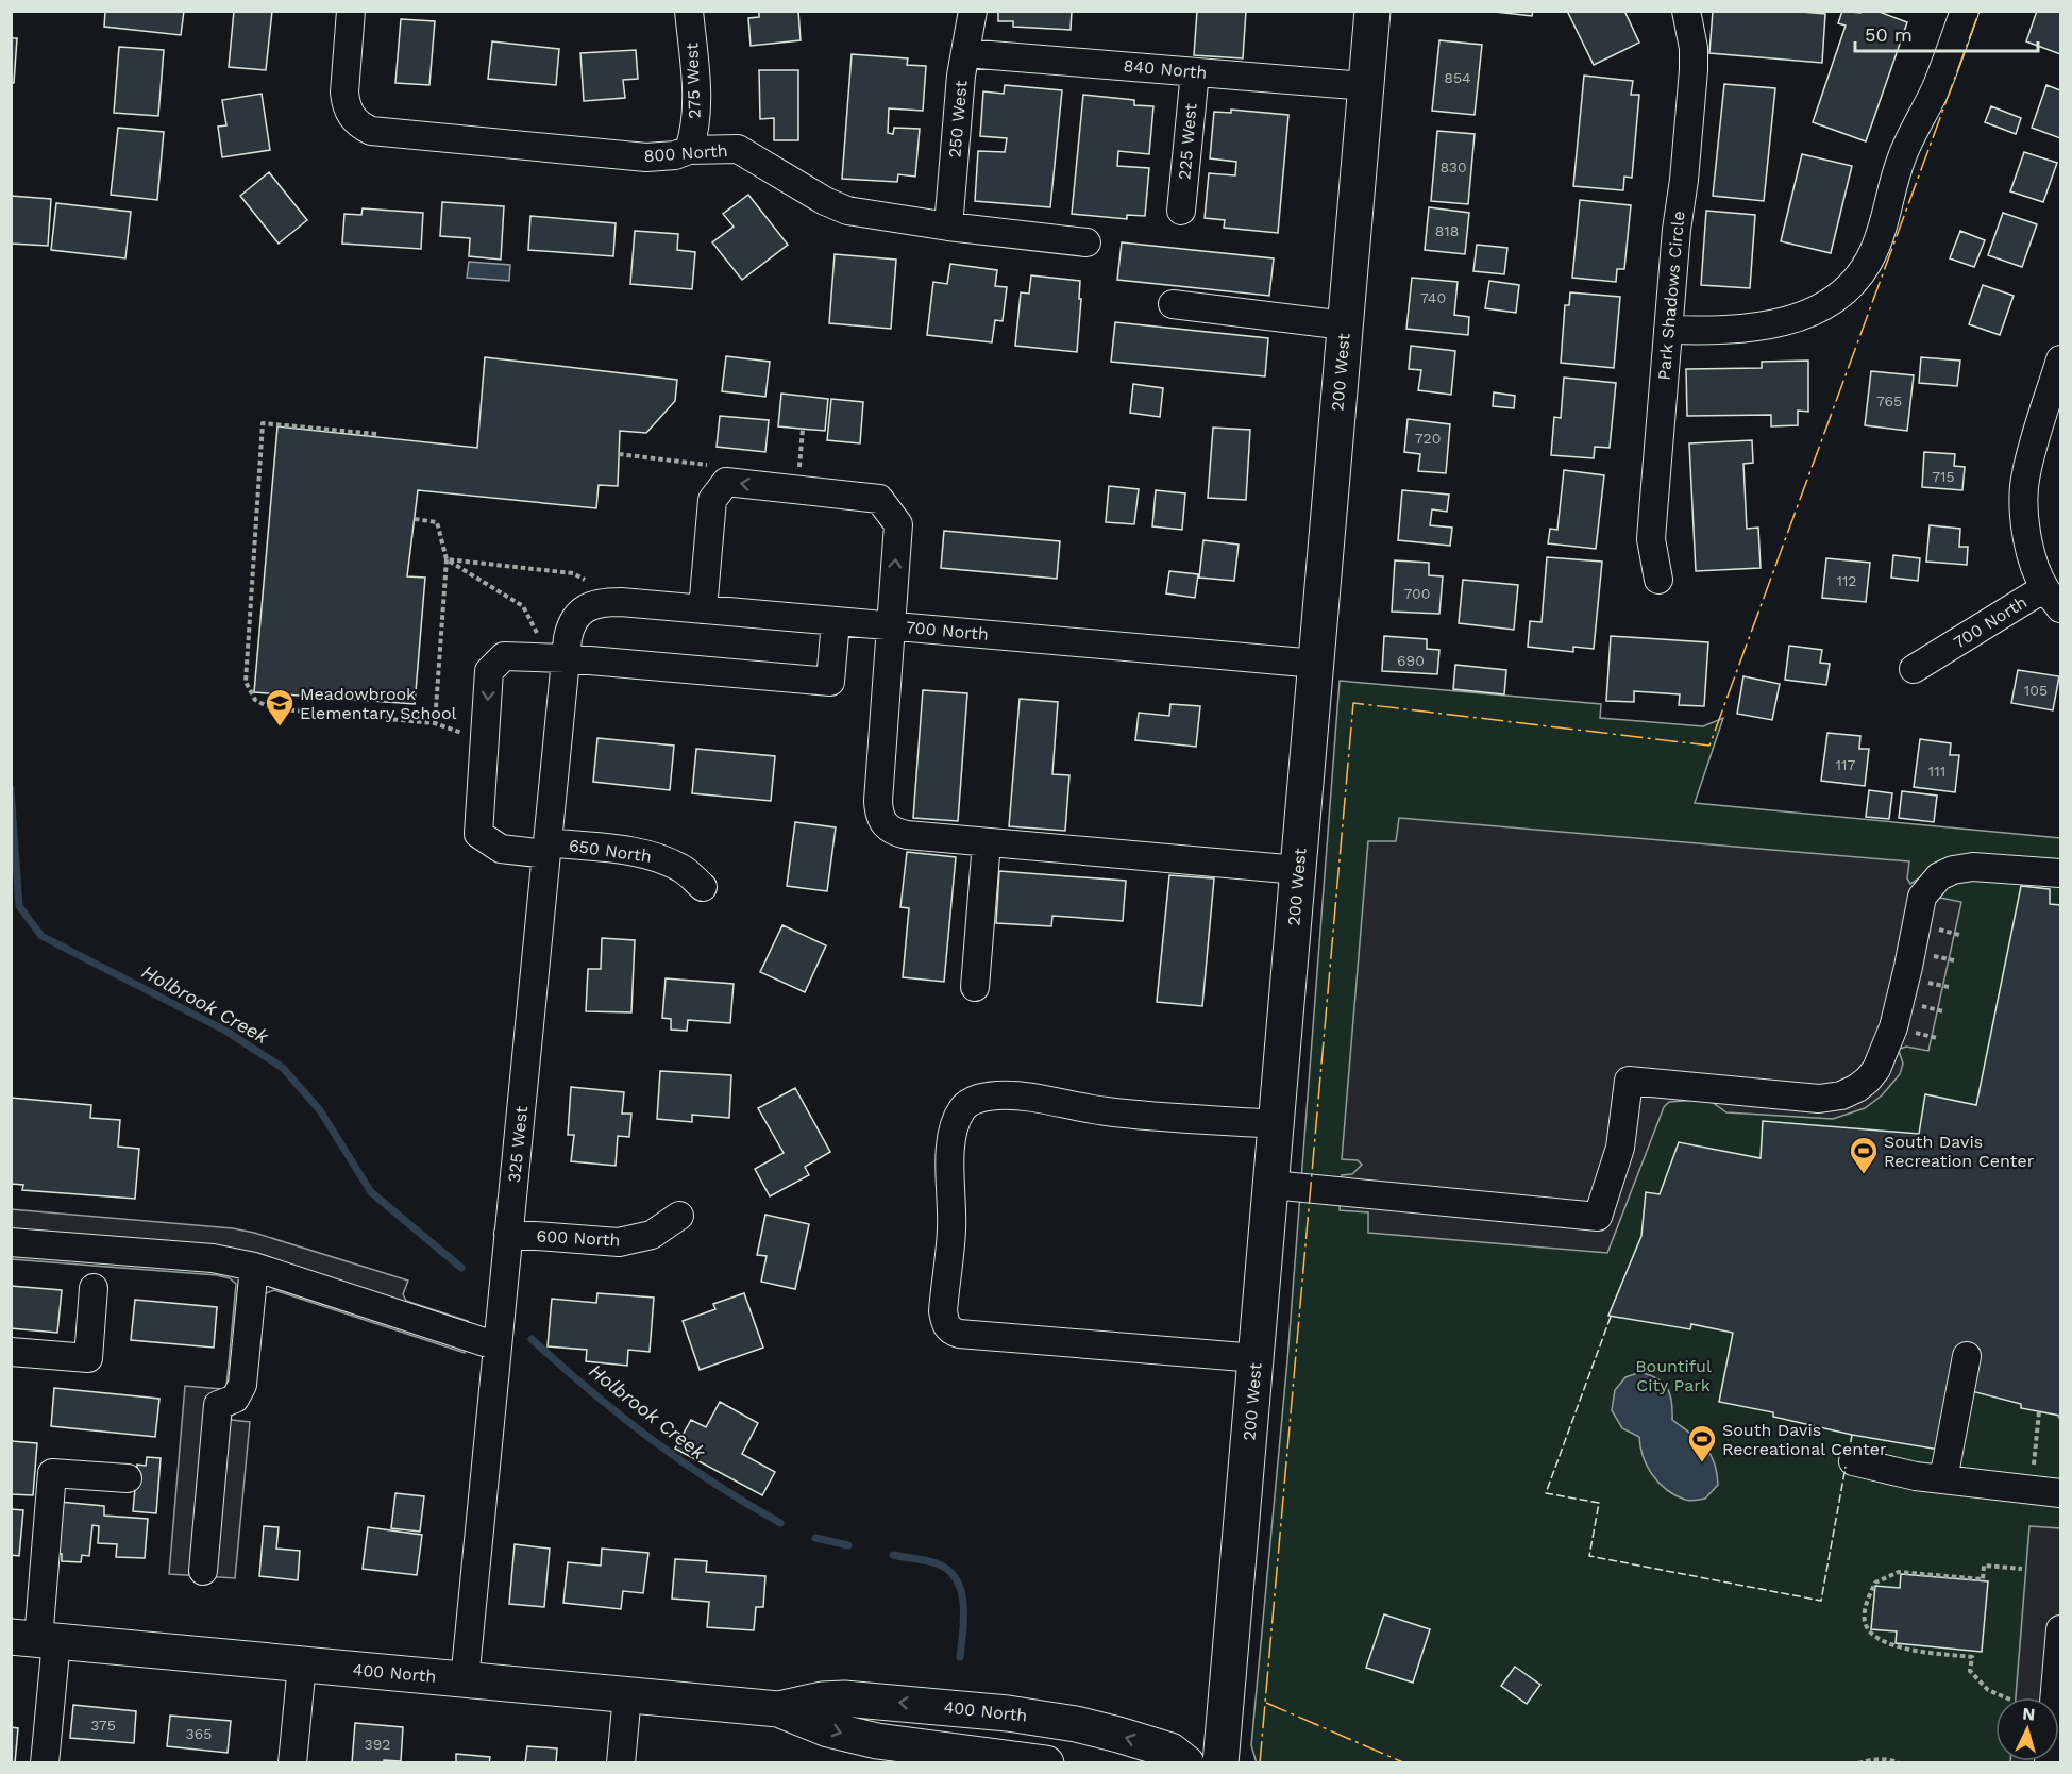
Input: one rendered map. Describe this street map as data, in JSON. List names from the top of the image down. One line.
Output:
{"streets":{"main road":["200 West","400 North"],"street":["840 North","275 West","250 West","225 West","800 North","Park Shadows Circle","700 North","650 North","325 West","600 North"]},"crossings":[["840 North","250 West"],["840 North","225 West"],["840 North","200 West"],["275 West","800 North"],["250 West","800 North"],["200 West","700 North"],["700 North","325 West"],["650 North","325 West"],["325 West","600 North"],["325 West","400 North"]],"water":["Holbrook Creek"],"parks":["Bountiful City Park"],"places":{"school or university":["Meadowbrook Elementary School"],"sports":["South Davis Recreation Center","South Davis Recreational Center"]},"house_numbers":["854","830","818","740","765","720","715","112","700","690","105","117","111","375","365","392"],"scale_bar":"50 m","north":"top"}
